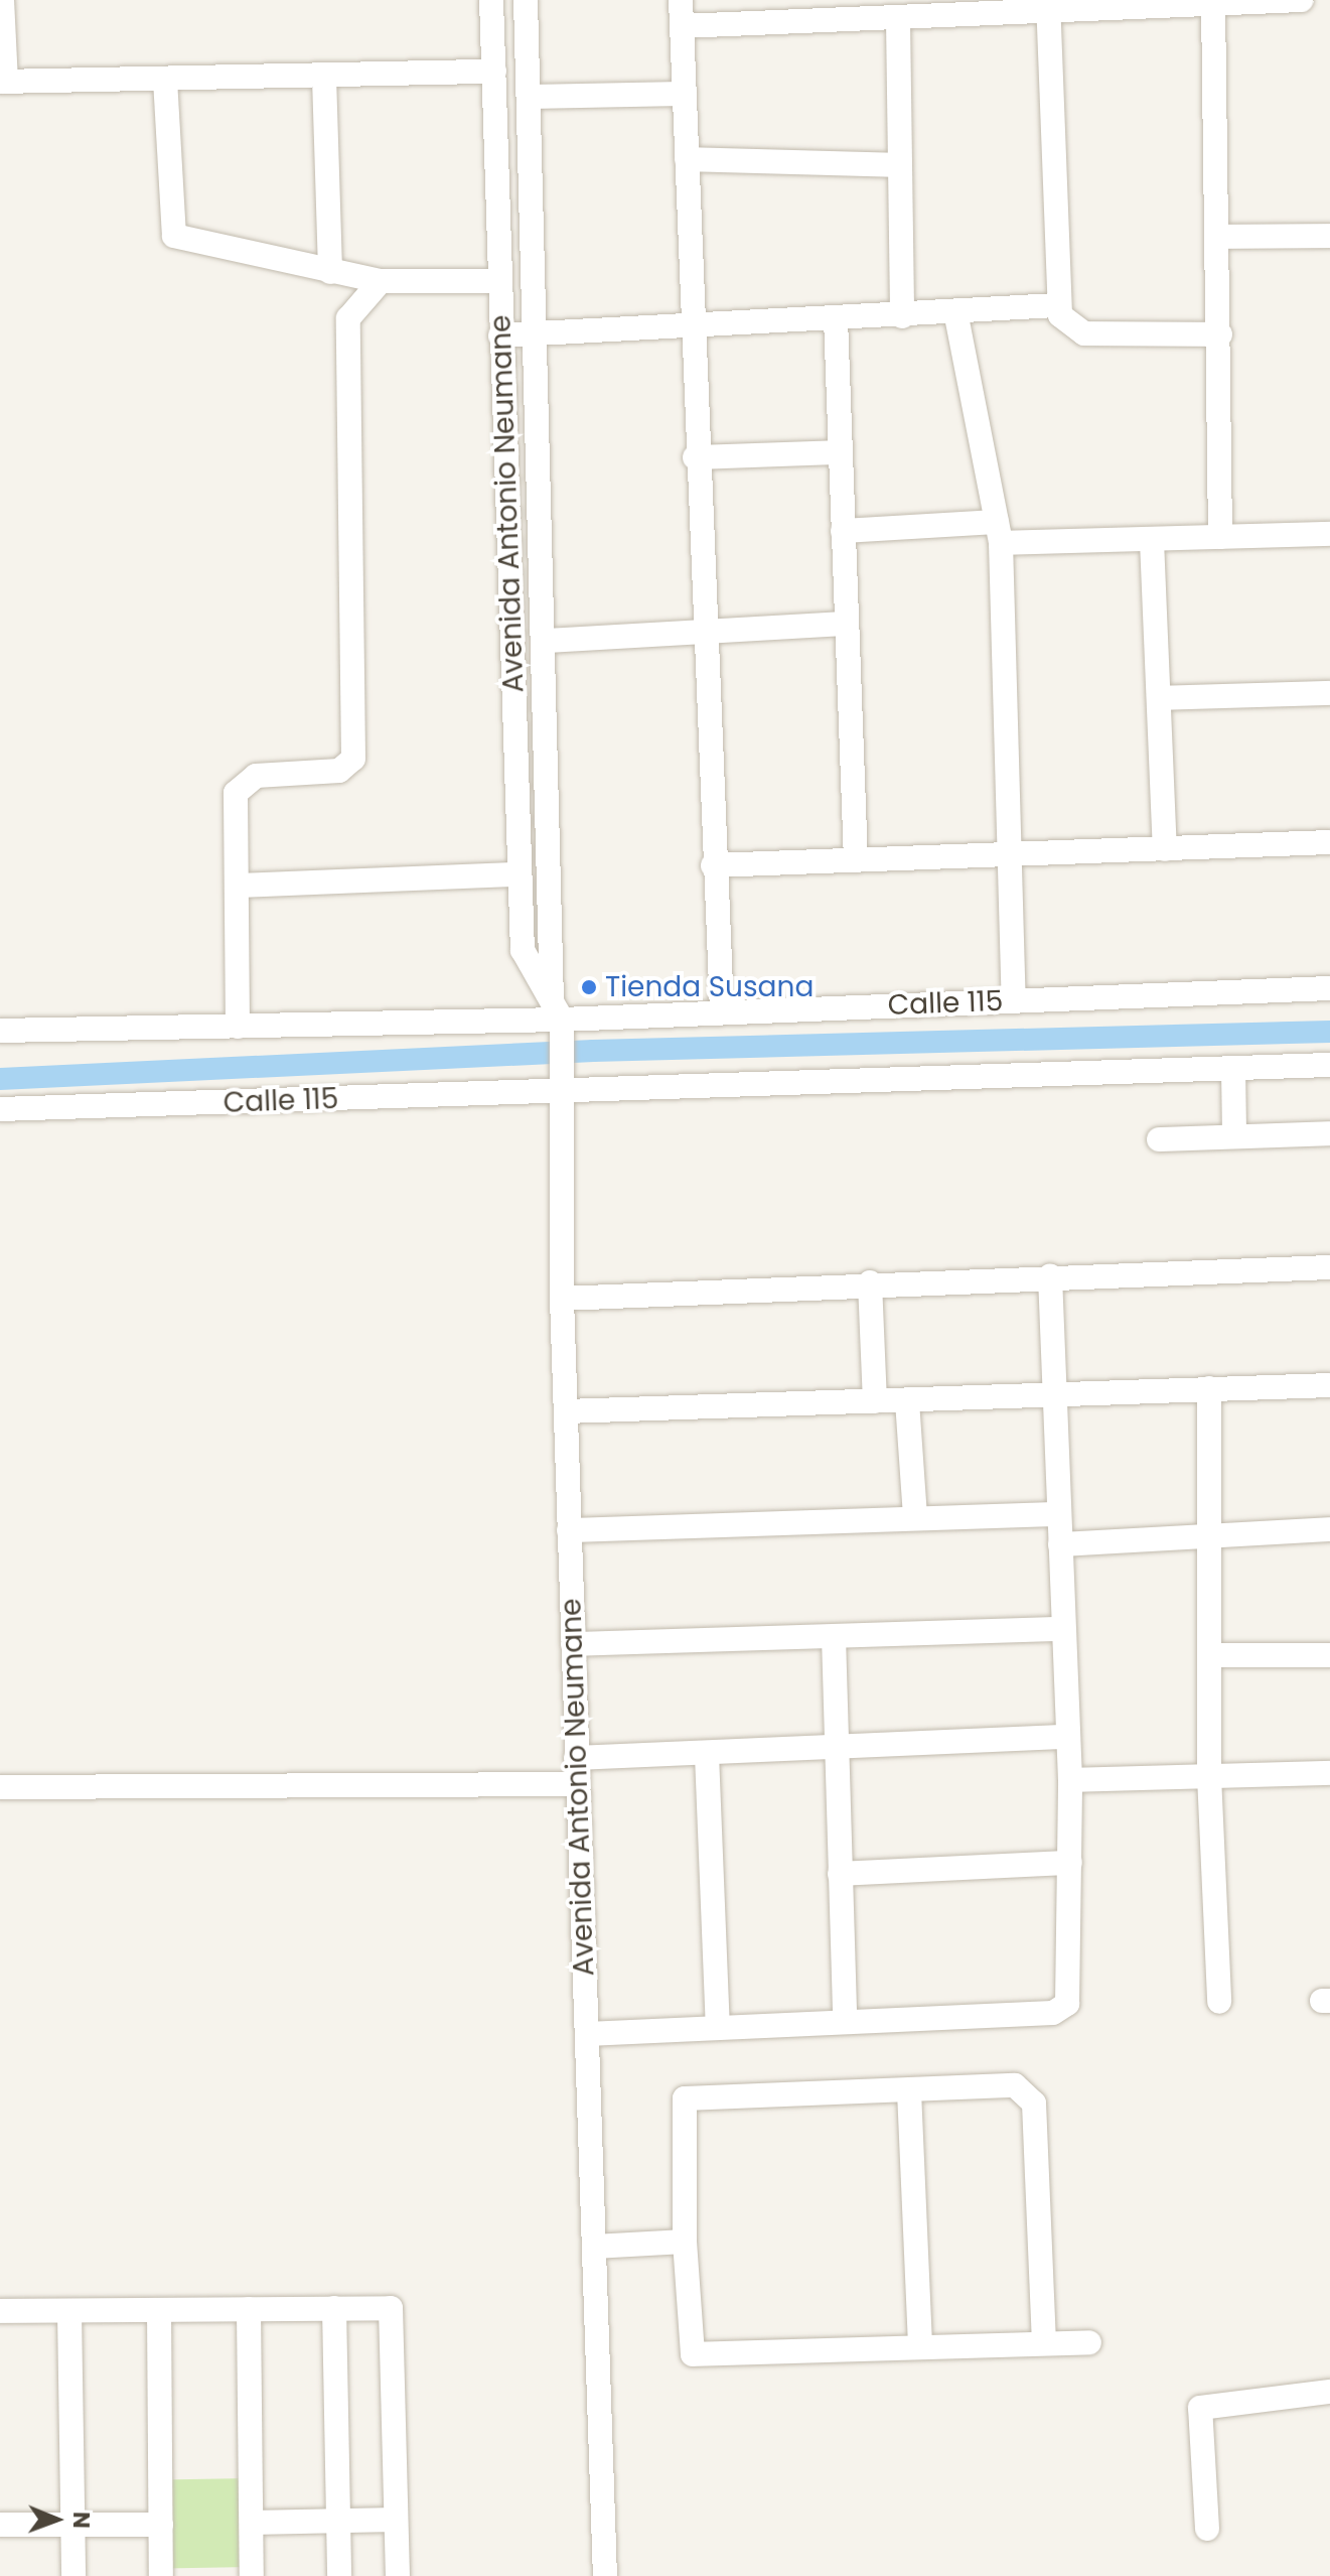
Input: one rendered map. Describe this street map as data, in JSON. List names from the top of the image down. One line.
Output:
{"streets":{"street":["Avenida Antonio Neumane","Calle 115"]},"crossings":[["Avenida Antonio Neumane","Calle 115"]],"places":["Tienda Susana"],"north":"right"}
